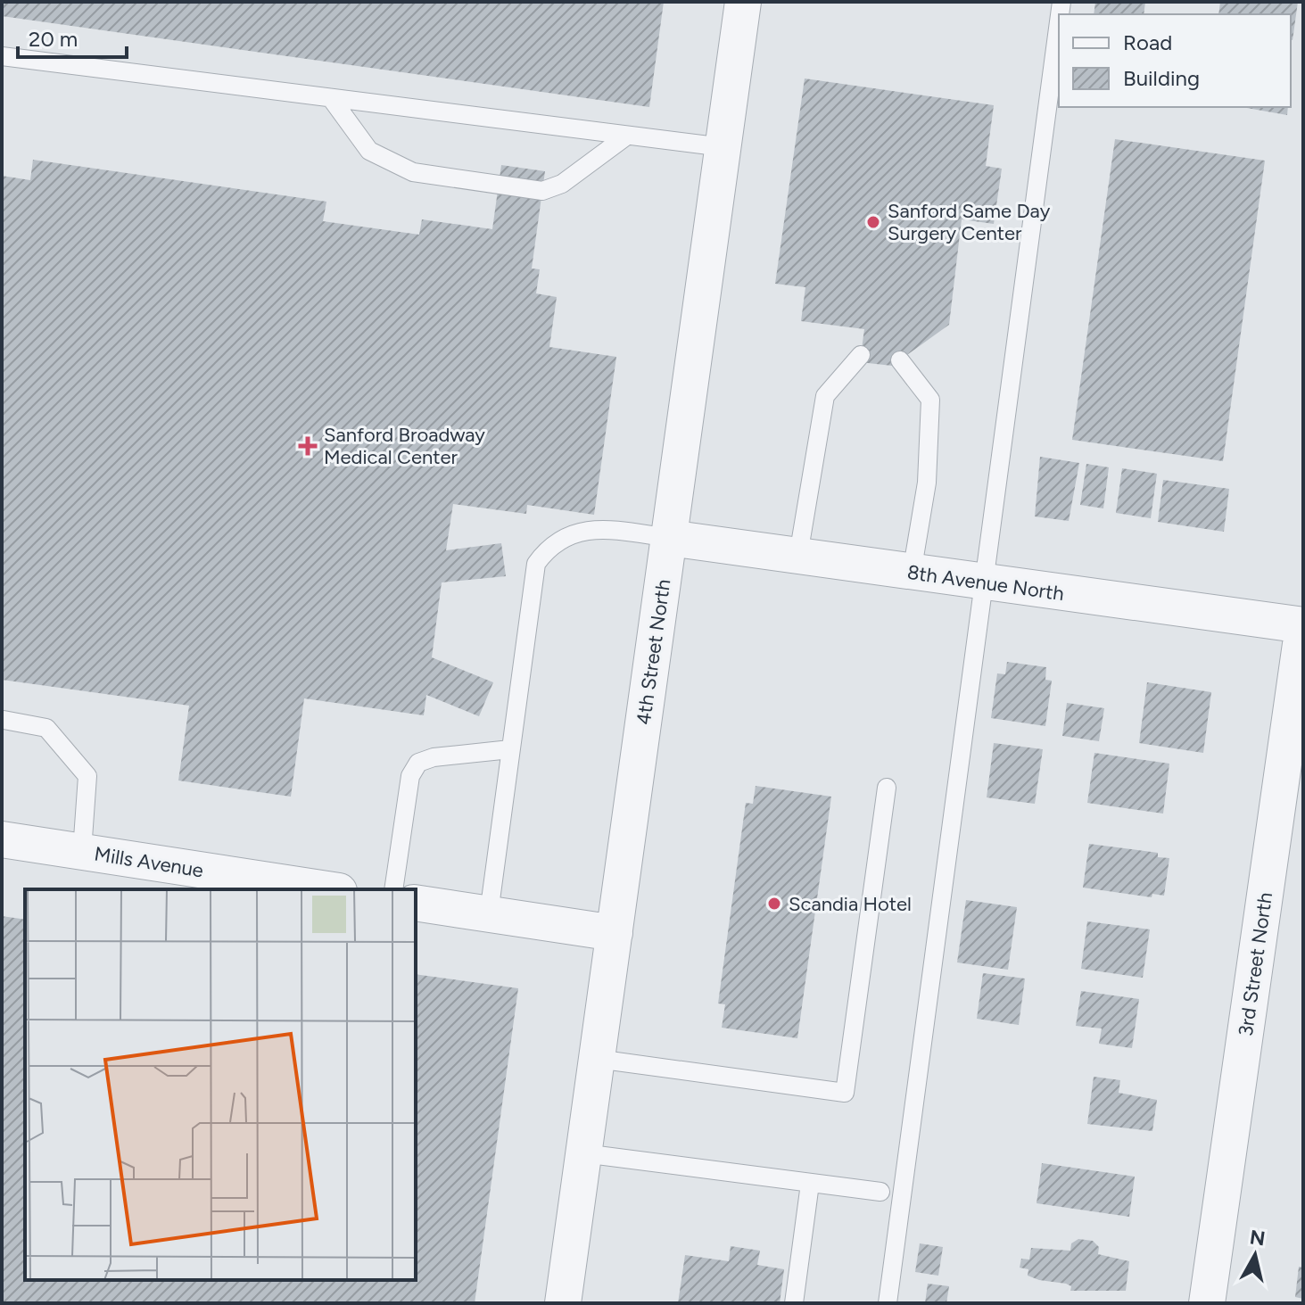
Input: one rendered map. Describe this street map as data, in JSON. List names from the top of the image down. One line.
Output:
{"streets":{"street":["8th Avenue North","4th Street North","Mills Avenue","3rd Street North"]},"crossings":[["8th Avenue North","4th Street North"],["8th Avenue North","3rd Street North"]],"places":{"other":["Sanford Same Day Surgery Center","Scandia Hotel"],"health":["Sanford Broadway Medical Center"]},"legend":["Road","Building"],"scale_bar":"20 m","north":"top"}
